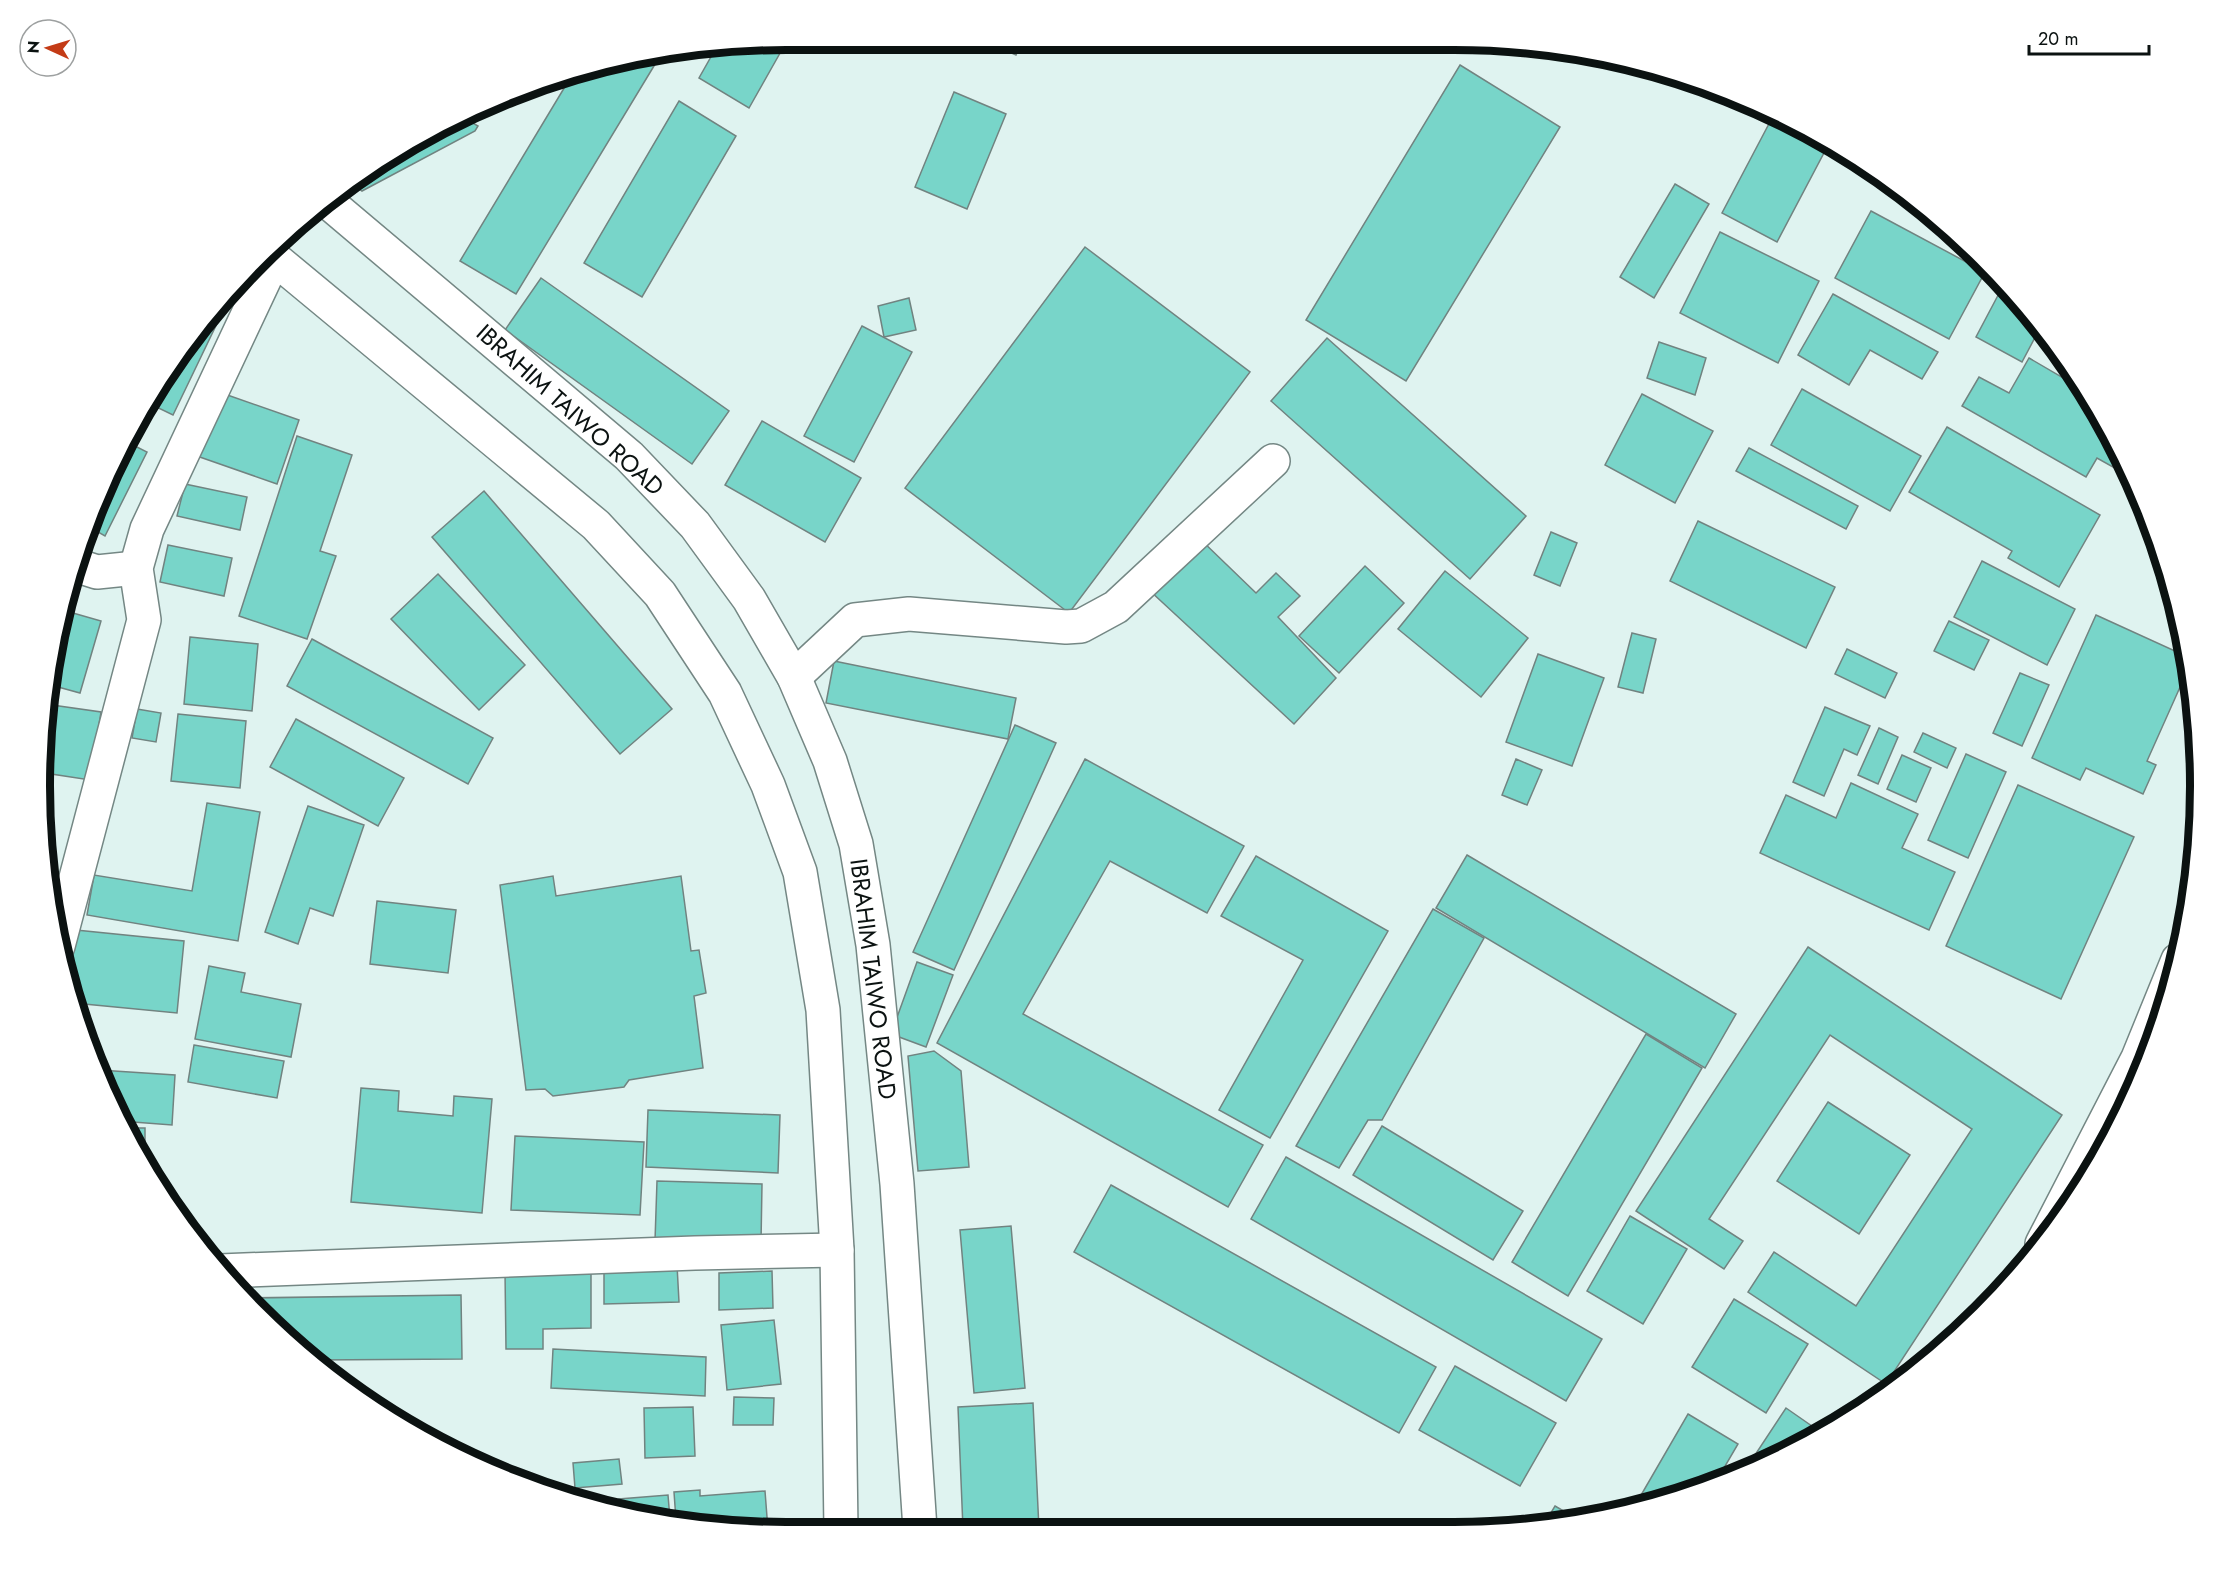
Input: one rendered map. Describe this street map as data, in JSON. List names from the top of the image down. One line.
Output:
{"streets":{"main road":["IBRAHIM TAIWO ROAD"]},"scale_bar":"20 m","north":"left"}
